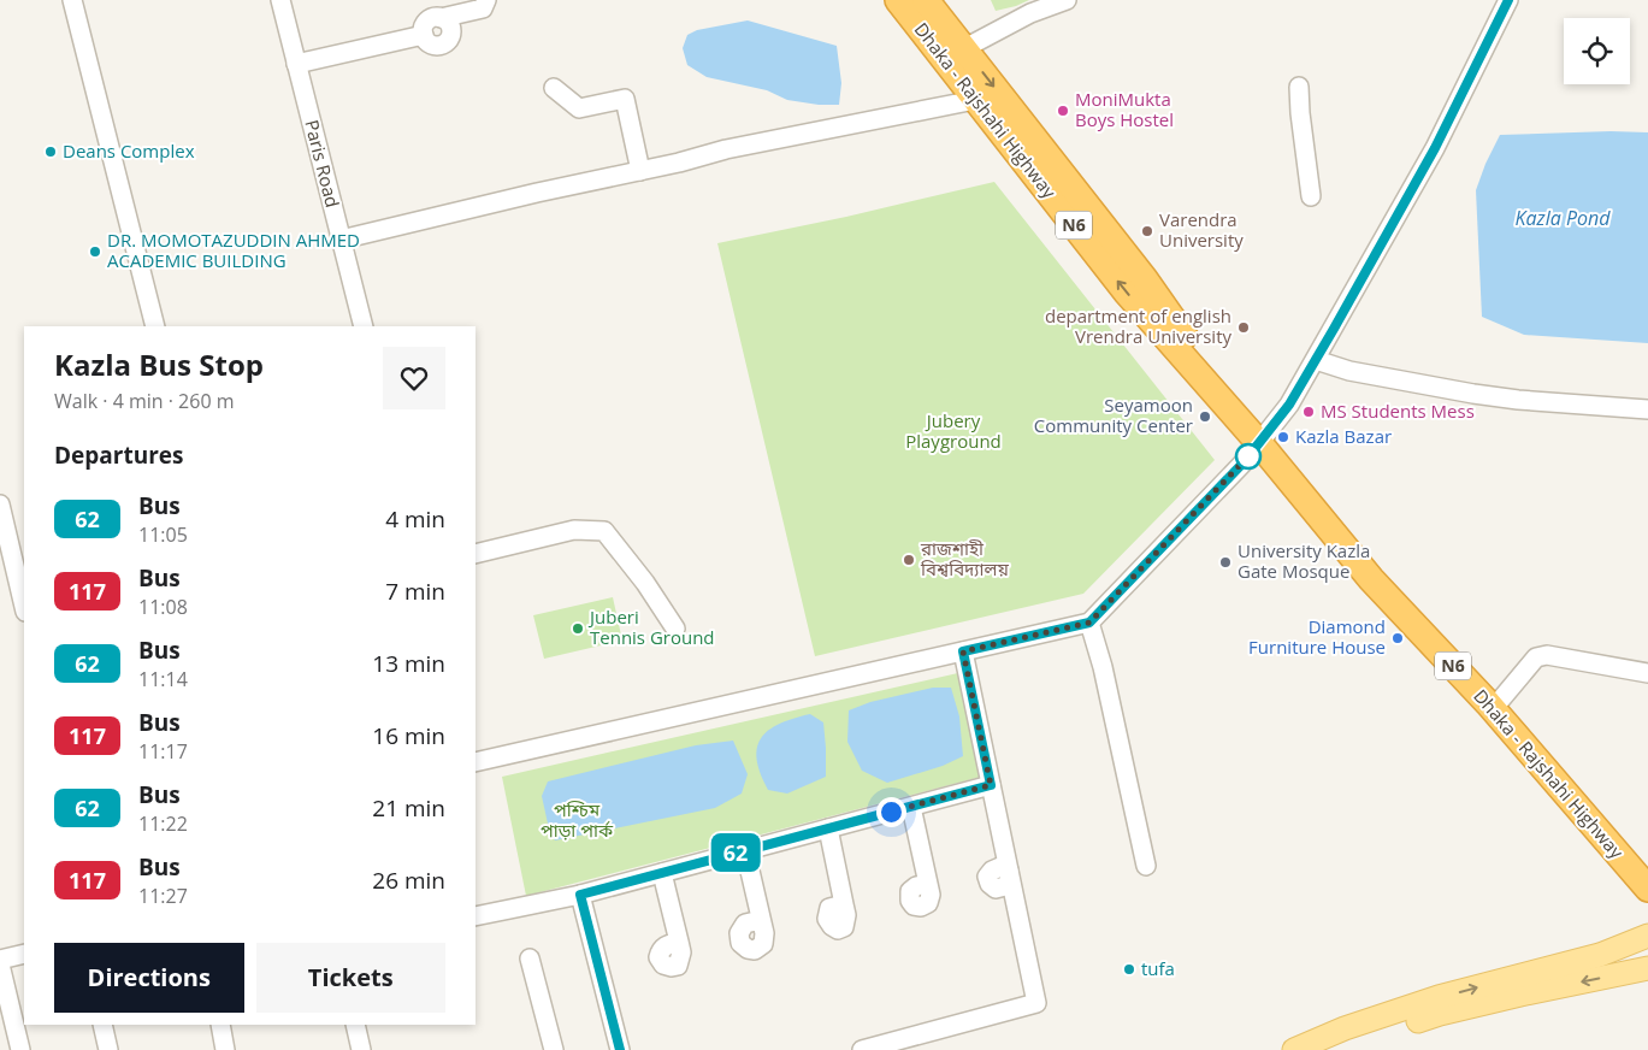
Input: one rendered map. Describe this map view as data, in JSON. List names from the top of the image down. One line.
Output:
{"streets":{"highway":["Dhaka - Rajshahi Highway","N6"],"street":["Paris Road"]},"water":["Kazla Pond"],"parks":["Jubery Playground","পশ্চিম পাড়া পার্ক"],"places":["MoniMukta Boys Hostel","Deans Complex","Varendra University","DR. MOMOTAZUDDIN AHMED ACADEMIC BUILDING","department of english Vrendra University","MS Students Mess","Seyamoon Community Center","Kazla Bazar","রাজশাহী বিশ্ববিদ্যালয়","University Kazla Gate Mosque","Juberi Tennis Ground","Diamond Furniture House","tufa"],"lines":["bus line 62"],"page":{"on_map":"62","heading":[["Kazla Bus Stop","Walk · 4 min · 260 m"],"Departures"],"list":[{"mark":"62","name":"Bus","note":"11:05","value":"4 min"},{"mark":"117","name":"Bus","note":"11:08","value":"7 min"},{"mark":"62","name":"Bus","note":"11:14","value":"13 min"},{"mark":"117","name":"Bus","note":"11:17","value":"16 min"},{"mark":"62","name":"Bus","note":"11:22","value":"21 min"},{"mark":"117","name":"Bus","note":"11:27","value":"26 min"}],"buttons":["Directions","Tickets"]}}
